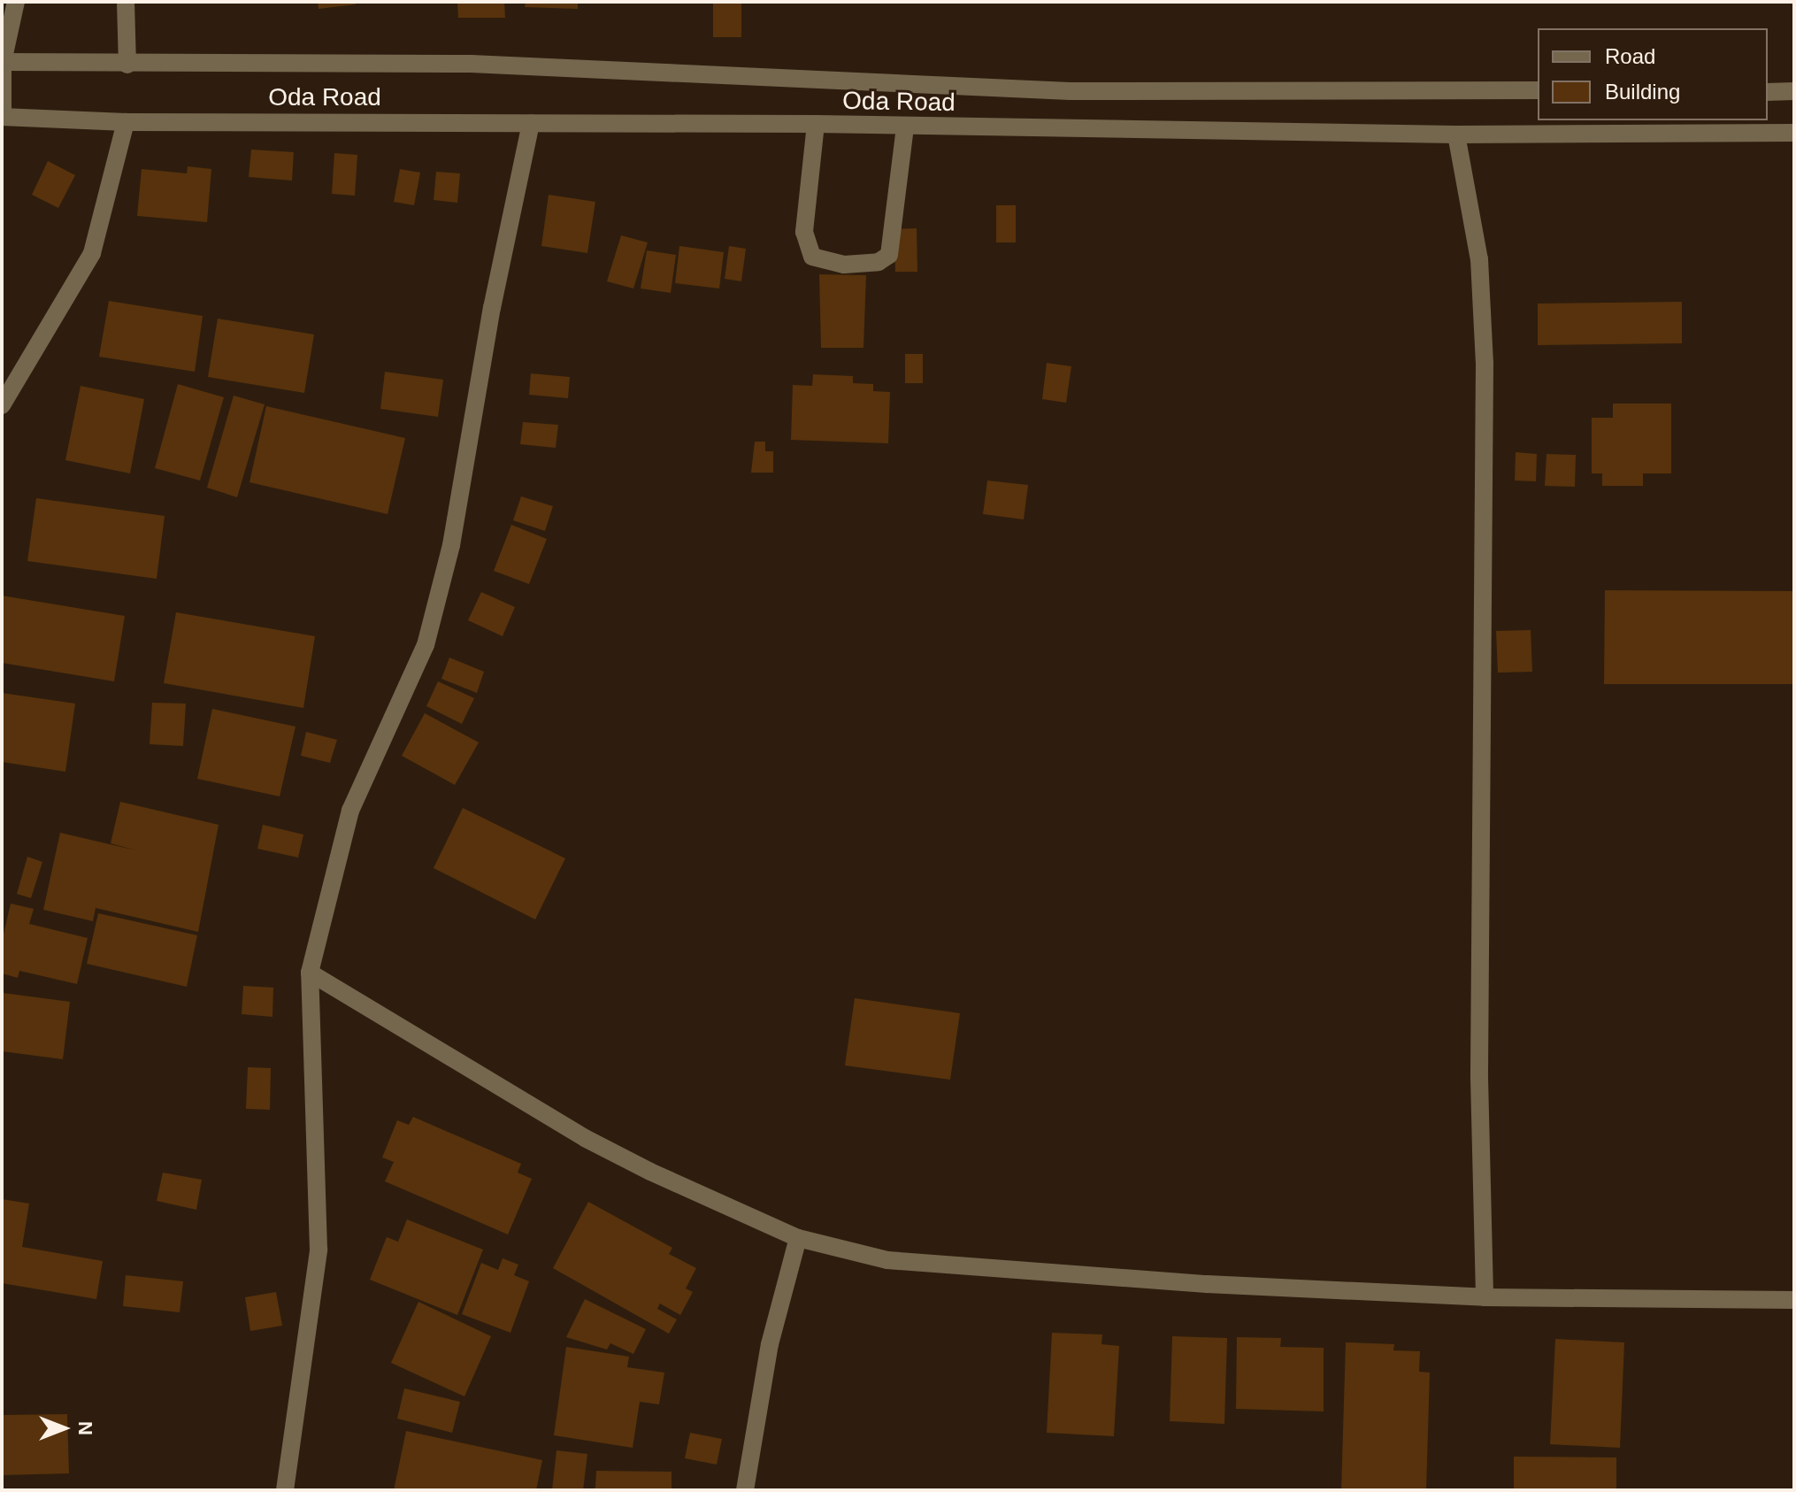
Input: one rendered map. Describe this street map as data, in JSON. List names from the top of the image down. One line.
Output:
{"streets":{"street":["Oda Road"]},"legend":["Road","Building"],"north":"right"}
